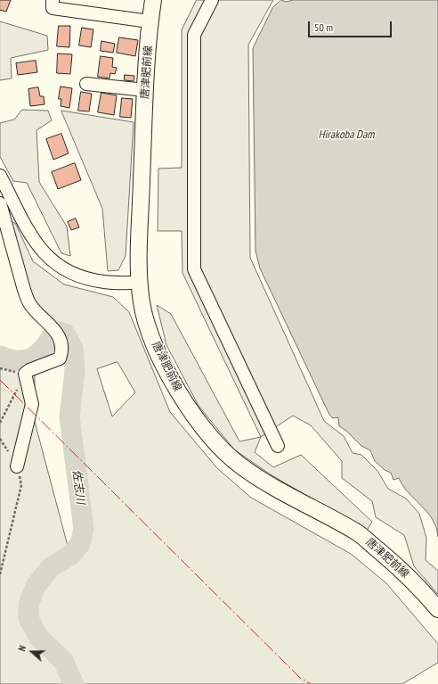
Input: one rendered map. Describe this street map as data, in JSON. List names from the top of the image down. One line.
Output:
{"streets":{"main road":["唐津肥前線"]},"water":["Hirakoba Dam","佐志川"],"scale_bar":"50 m","north":"left"}
